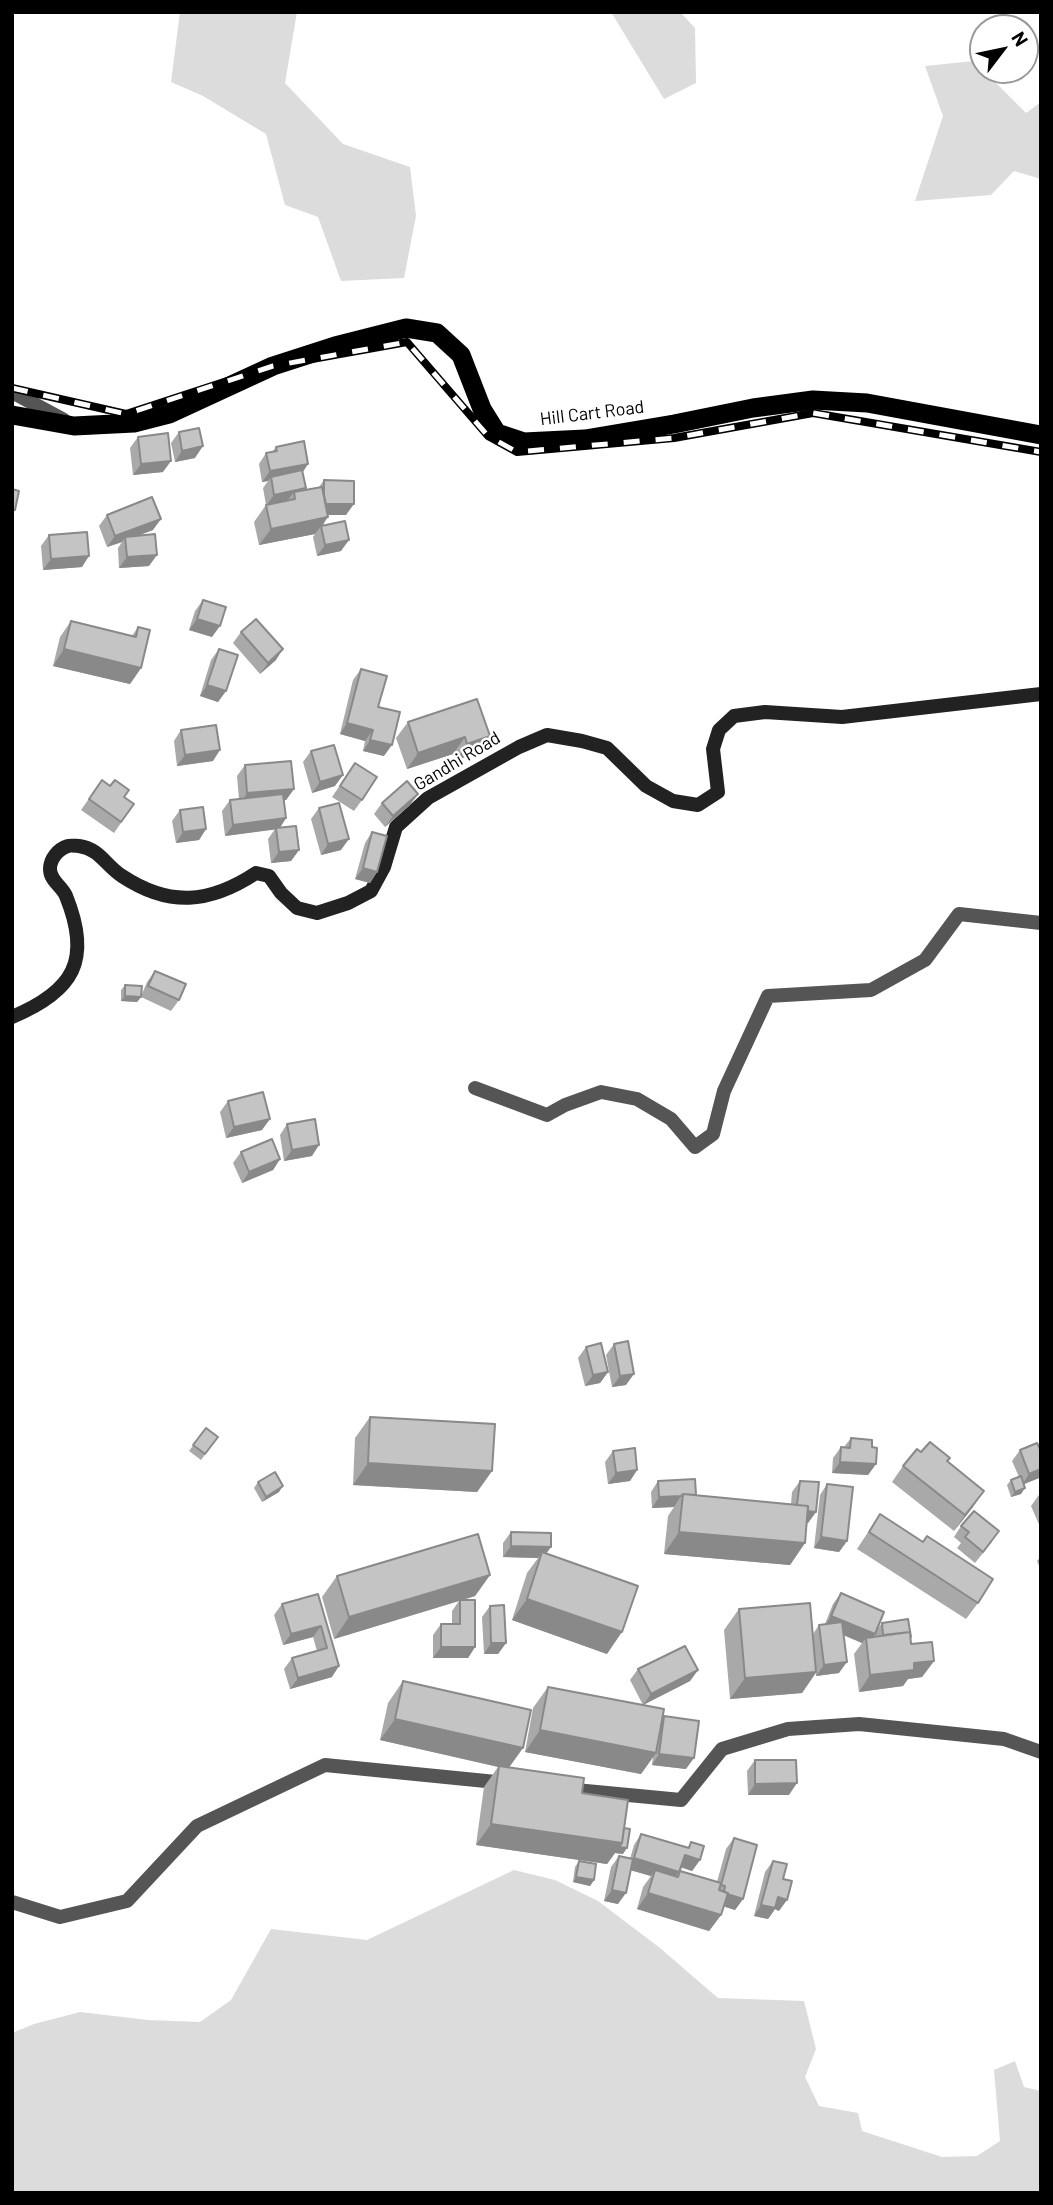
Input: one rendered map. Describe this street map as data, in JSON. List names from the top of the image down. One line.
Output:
{"streets":{"highway":["Hill Cart Road"],"main road":["Gandhi Road"]},"north":"top right"}
